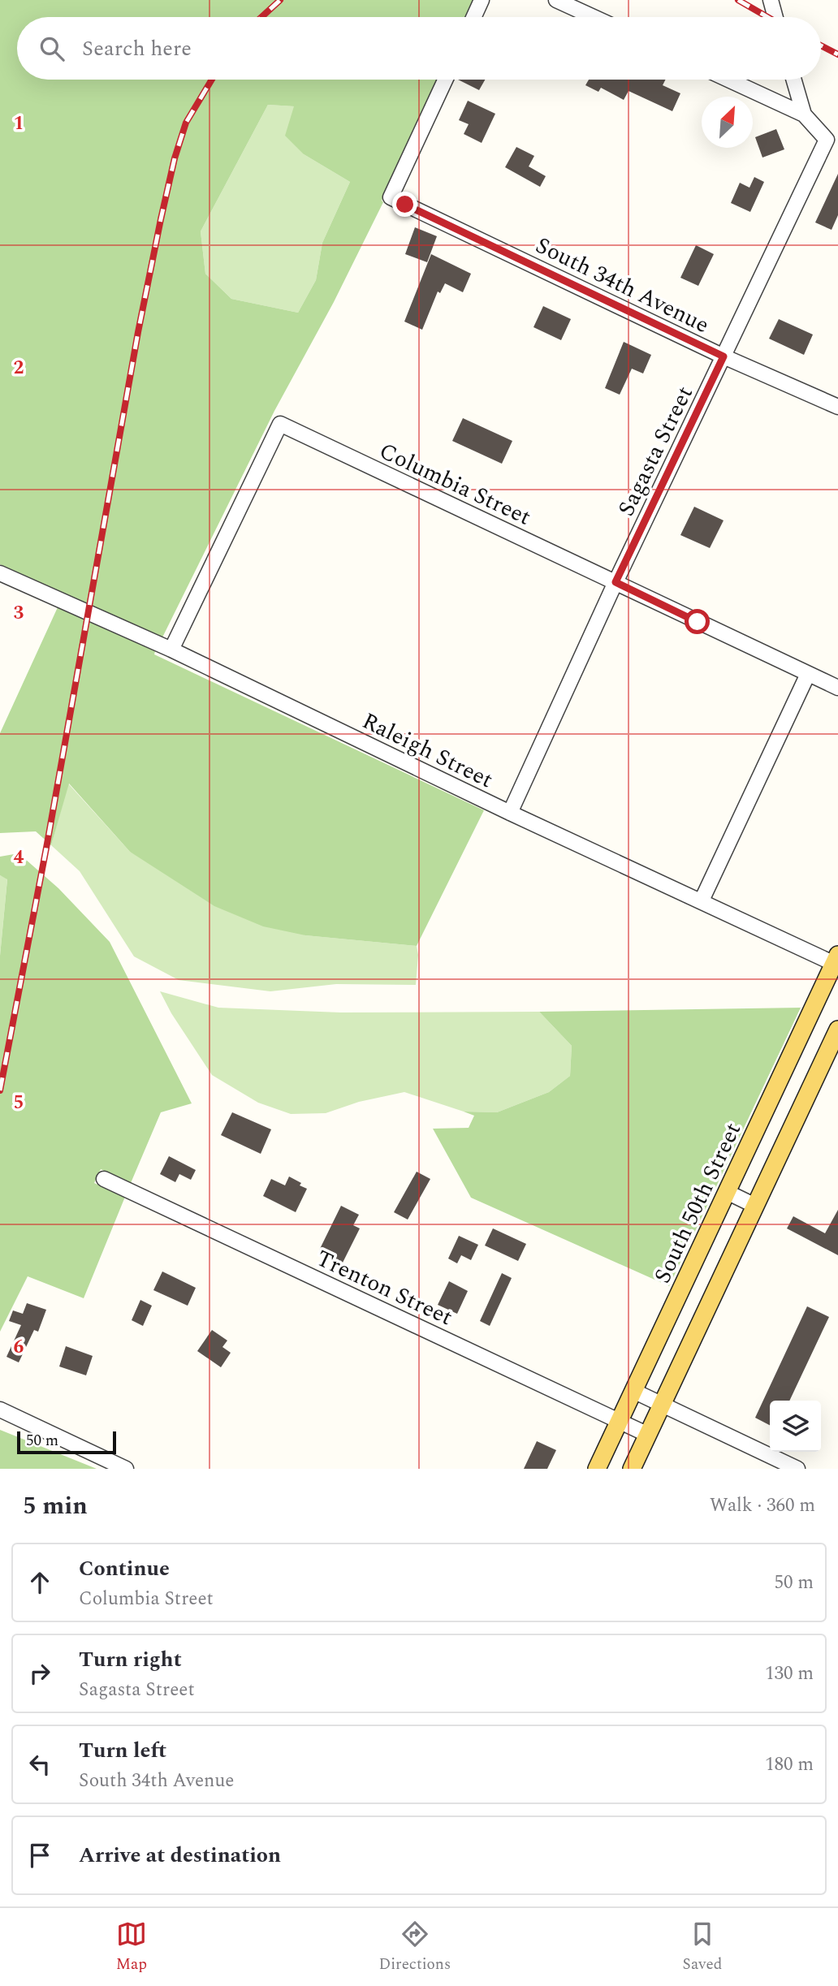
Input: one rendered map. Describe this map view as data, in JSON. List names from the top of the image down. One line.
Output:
{"streets":{"main road":["South 50th Street"],"street":["South 34th Avenue","Sagasta Street","Columbia Street","Raleigh Street","Trenton Street"]},"crossings":[["South 34th Avenue","Sagasta Street"],["Sagasta Street","Columbia Street"],["Sagasta Street","Raleigh Street"],["Columbia Street","Raleigh Street"],["Raleigh Street","South 50th Street"],["South 50th Street","Trenton Street"]],"scale_bar":"50 m","north":"top right","page":{"search":"Search here","scale":"50 m","heading":["5 min","Walk · 360 m"],"list":[["Continue","Columbia Street","50 m"],["Turn right","Sagasta Street","130 m"],["Turn left","South 34th Avenue","180 m"],"Arrive at destination"],"nav":["Map","Directions","Saved"]},"grid":{"rows":["1","2","3","4","5","6"]}}
